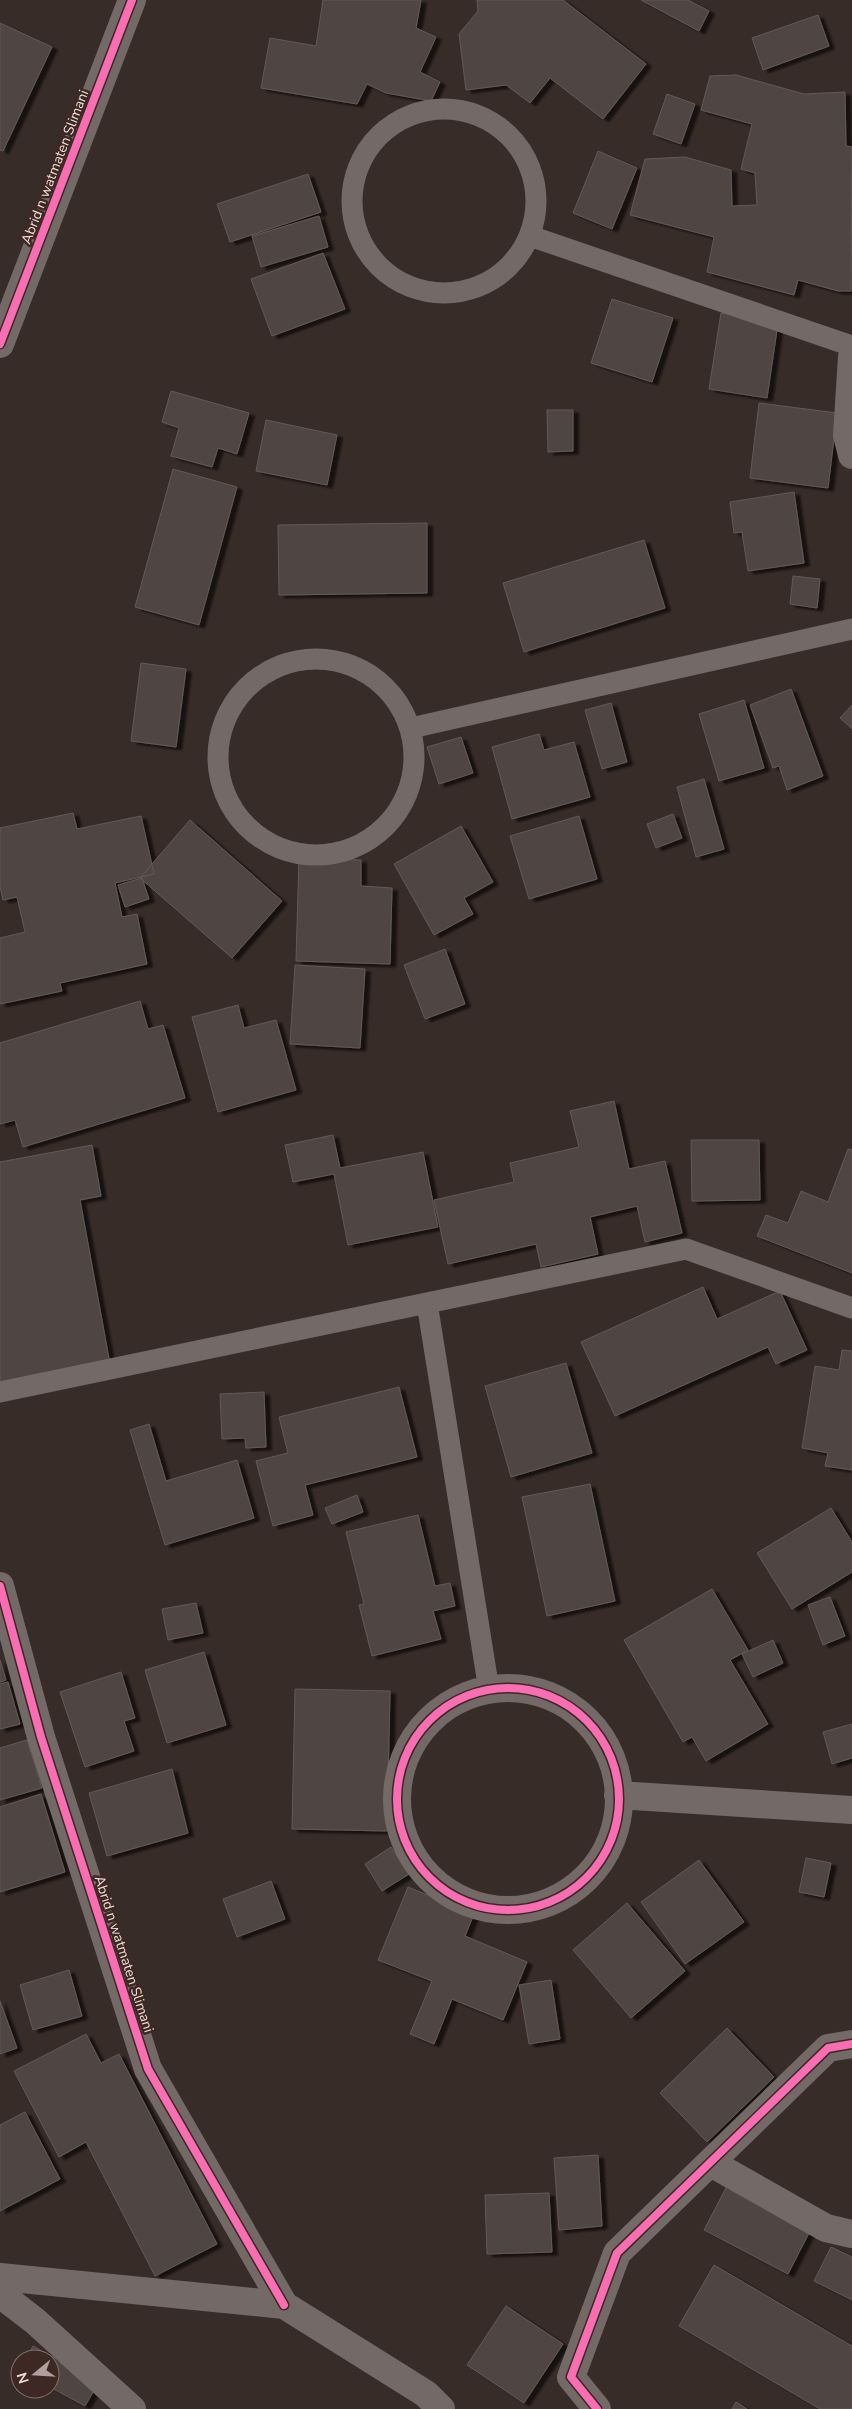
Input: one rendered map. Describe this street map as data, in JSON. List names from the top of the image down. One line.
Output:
{"streets":{"street":["Abrid n watmaten Slimani"]},"north":"left"}
